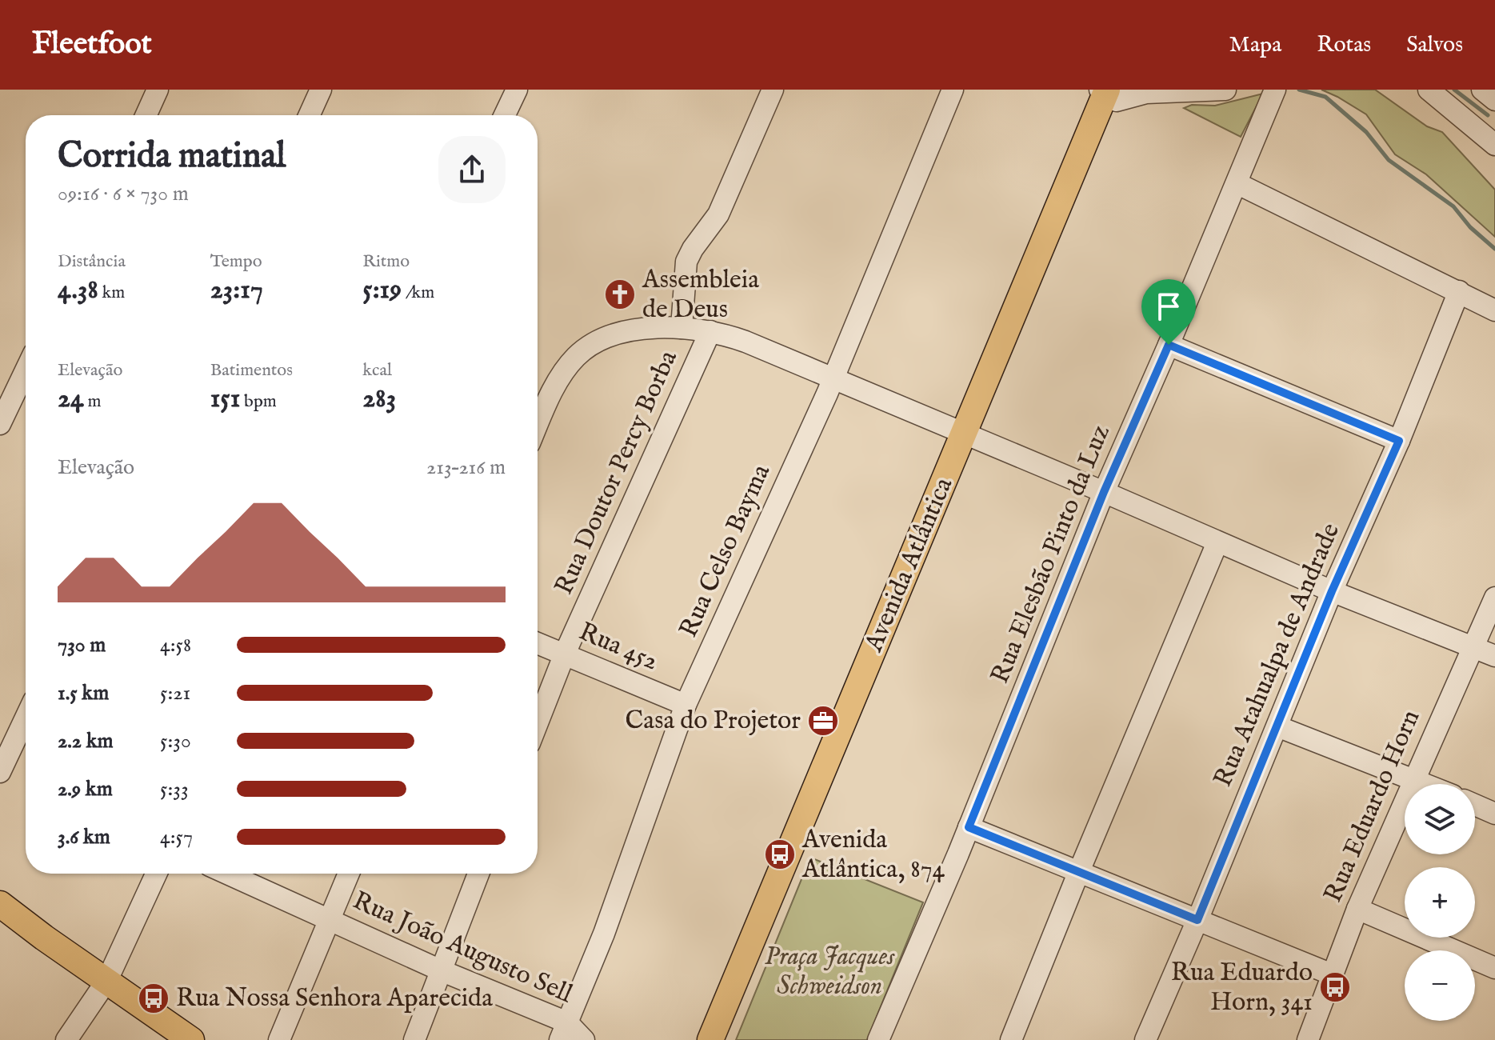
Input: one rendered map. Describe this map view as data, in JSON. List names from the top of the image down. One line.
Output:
{"streets":{"main road":["Avenida Atlântica"],"street":["Rua Doutor Percy Borba","Rua Celso Bayma","Rua Elesbão Pinto da Luz","Rua 452","Rua Atahualpa de Andrade","Rua Eduardo Horn","Rua João Augusto Sell"]},"crossings":[["Rua Doutor Percy Borba","Rua 452"],["Rua Celso Bayma","Rua 452"],["Rua Celso Bayma","Rua João Augusto Sell"]],"parks":["Praça Jacques Schweidson"],"places":{"church":["Assembleia de Deus"],"office":["Casa do Projetor"],"bus stop":["Avenida Atlântica, 874","Rua Eduardo Horn, 341","Rua Nossa Senhora Aparecida"]},"page":{"header":"Fleetfoot","nav":["Mapa","Rotas","Salvos"],"heading":["Corrida matinal","09:16 · 6 × 730 m"],"stats":[["Distância","4.38 km"],["Tempo","23:17"],["Ritmo","5:19 /km"],["Elevação","24 m"],["Batimentos","151 bpm"],["kcal","283"]],"chart":["Elevação","213–216 m"],"list":[{"name":"730 m","note":"4:58"},{"name":"1.5 km","note":"5:21"},{"name":"2.2 km","note":"5:30"},{"name":"2.9 km","note":"5:33"},{"name":"3.6 km","note":"4:57"}],"map_buttons":["+","−"]}}
